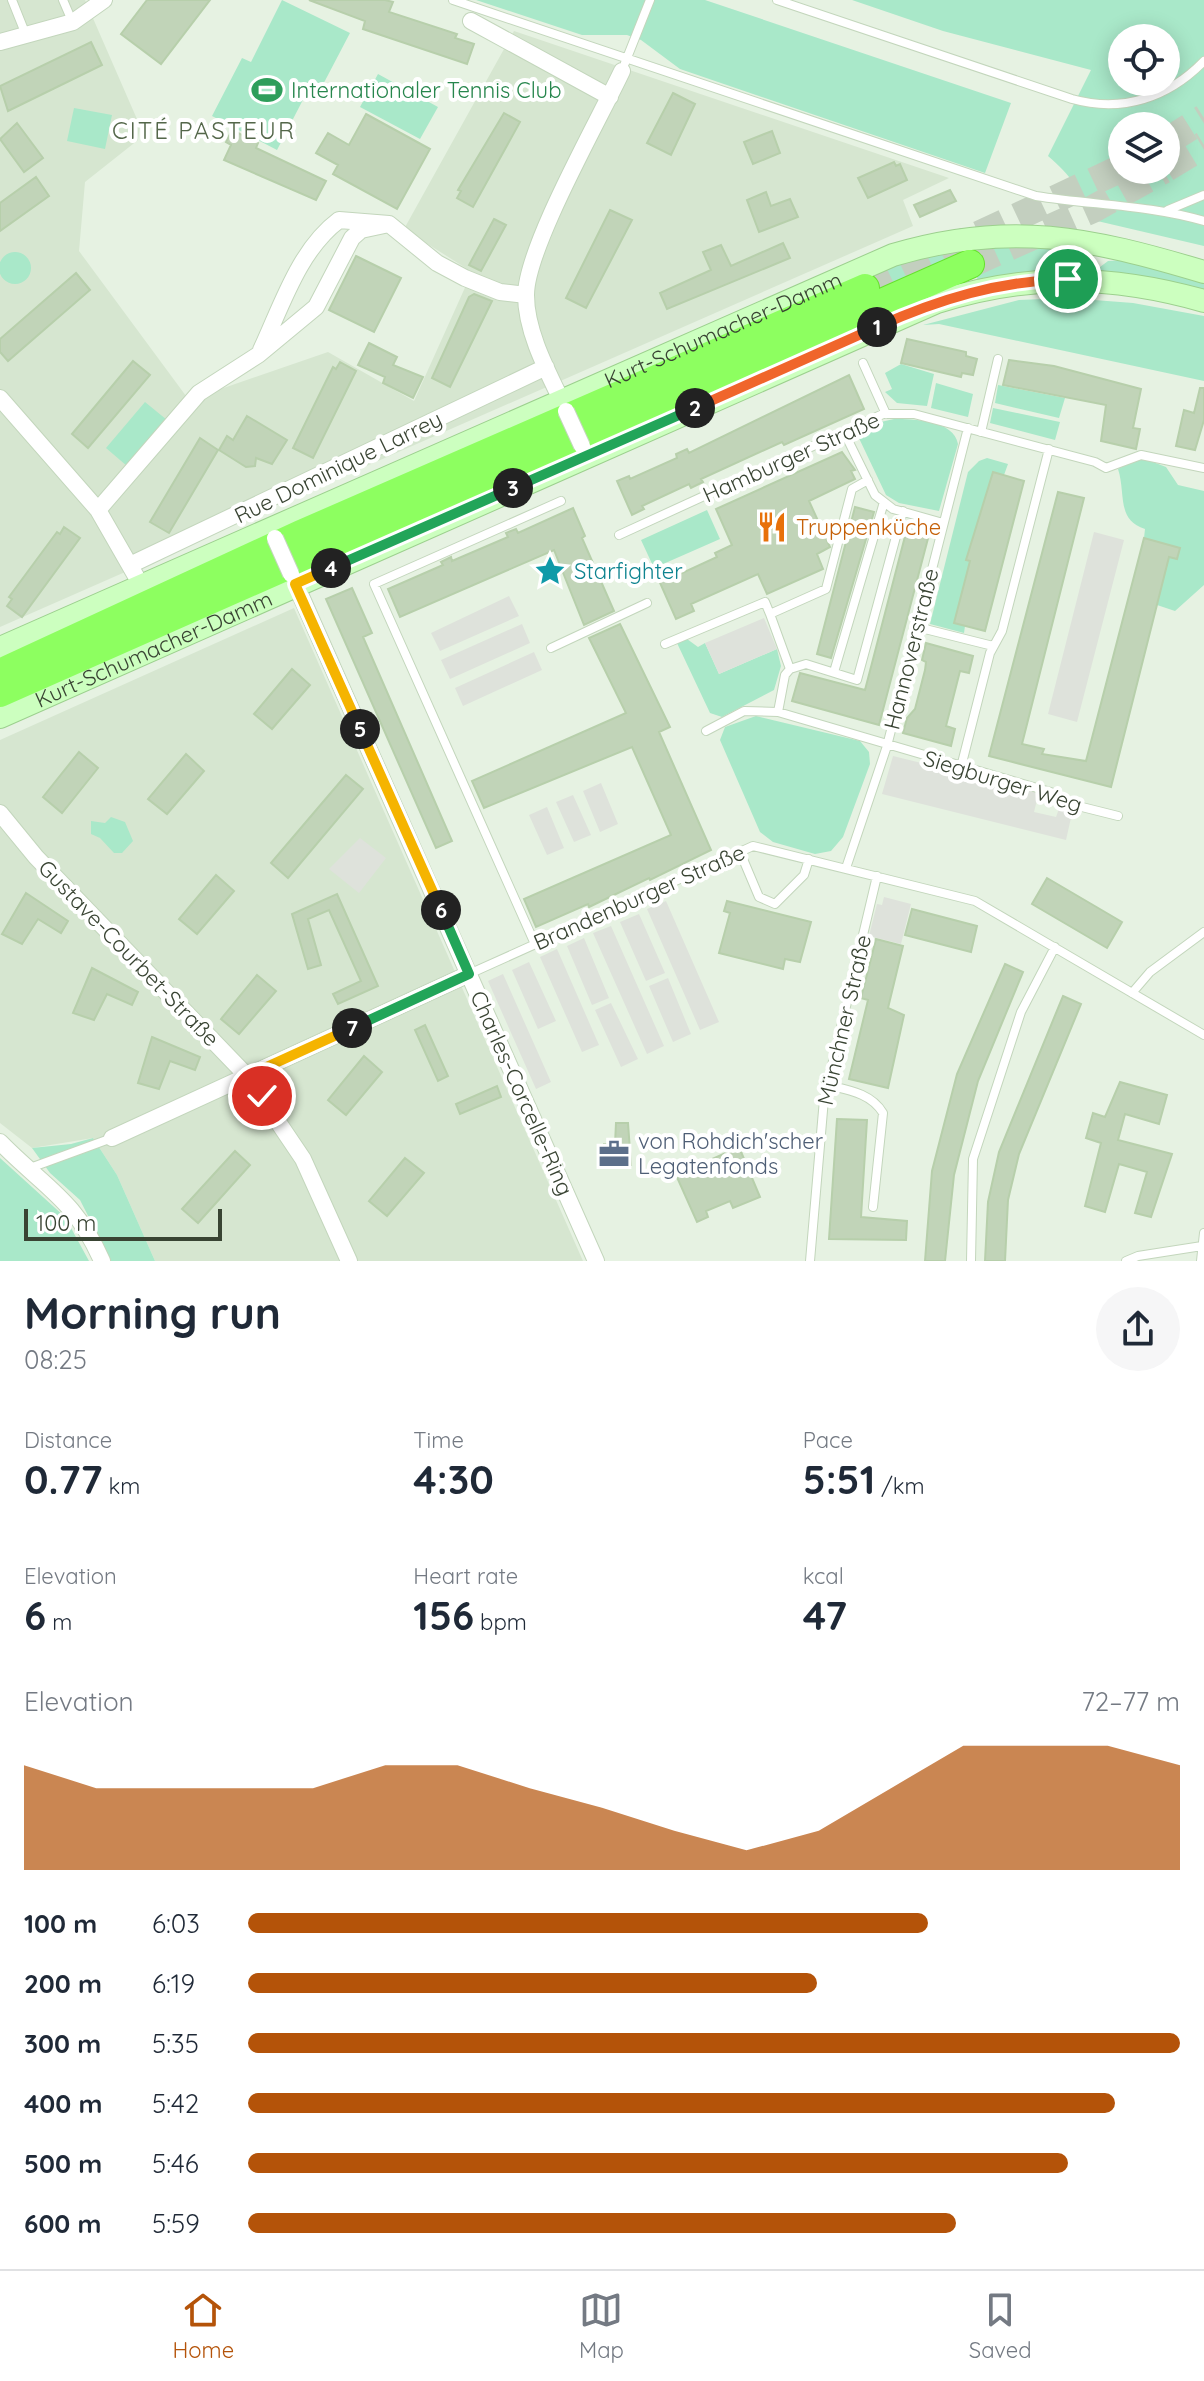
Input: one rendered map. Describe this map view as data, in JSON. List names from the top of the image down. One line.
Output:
{"streets":{"main road":["Kurt-Schumacher-Damm"],"street":["Rue Dominique Larrey","Gustave-Courbet-Straße","Charles-Corcelle-Ring"],"lane":["Hamburger Straße","Hannoverstraße","Siegburger Weg","Brandenburger Straße","Münchner Straße"]},"crossings":[["Kurt-Schumacher-Damm","Charles-Corcelle-Ring"],["Hamburger Straße","Hannoverstraße"],["Hannoverstraße","Siegburger Weg"],["Hannoverstraße","Brandenburger Straße"],["Brandenburger Straße","Münchner Straße"],["Brandenburger Straße","Charles-Corcelle-Ring"]],"districts":["CITÉ PASTEUR"],"places":{"sports":["Internationaler Tennis Club"],"restaurant":["Truppenküche"],"place":["Starfighter"],"office":["von Rohdich'scher Legatenfonds"]},"scale_bar":"100 m","page":{"pins":["1","2","3","4","5","6","7"],"scale":"100 m","heading":["Morning run","08:25"],"stats":[["Distance","0.77 km"],["Time","4:30"],["Pace","5:51 /km"],["Elevation","6 m"],["Heart rate","156 bpm"],["kcal","47"]],"chart":["Elevation","72–77 m"],"list":[{"name":"100 m","note":"6:03"},{"name":"200 m","note":"6:19"},{"name":"300 m","note":"5:35"},{"name":"400 m","note":"5:42"},{"name":"500 m","note":"5:46"},{"name":"600 m","note":"5:59"}],"tabs":["Home","Map","Saved"]}}
